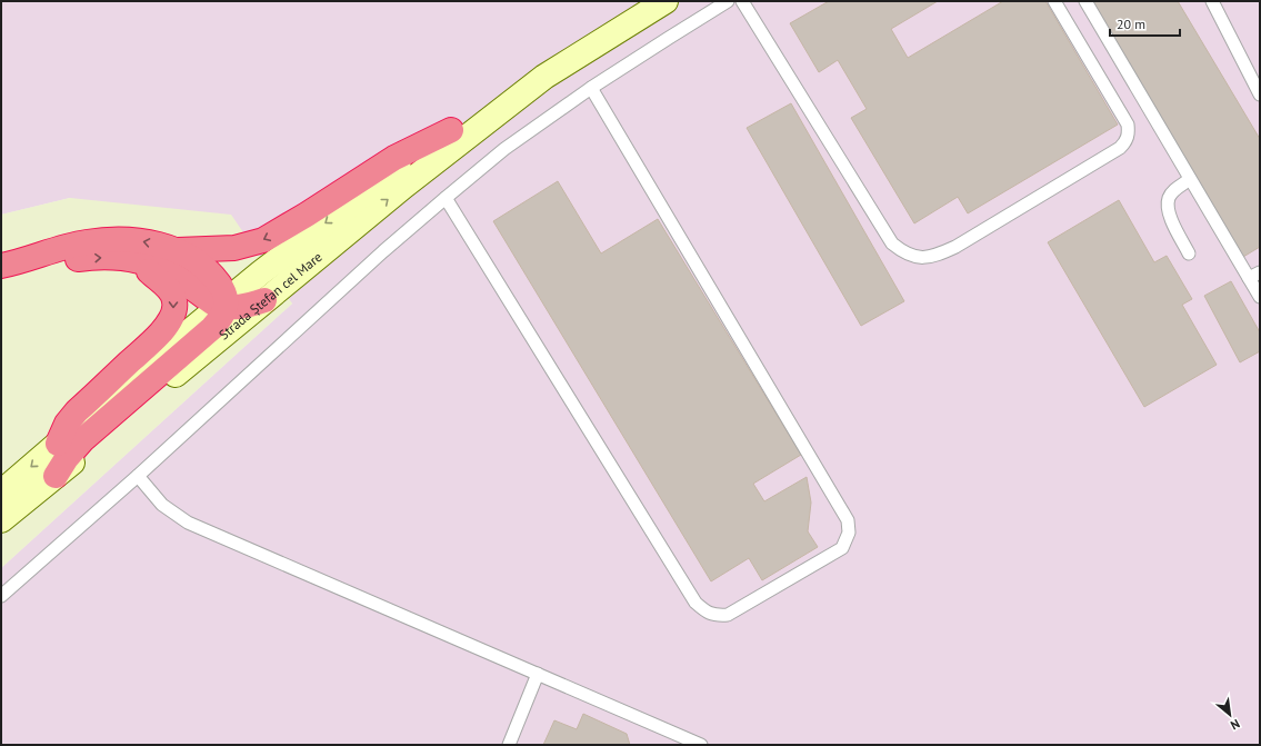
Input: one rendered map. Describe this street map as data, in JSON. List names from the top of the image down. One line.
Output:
{"streets":{"main road":["Strada Ștefan cel Mare"]},"scale_bar":"20 m","north":"bottom right"}
